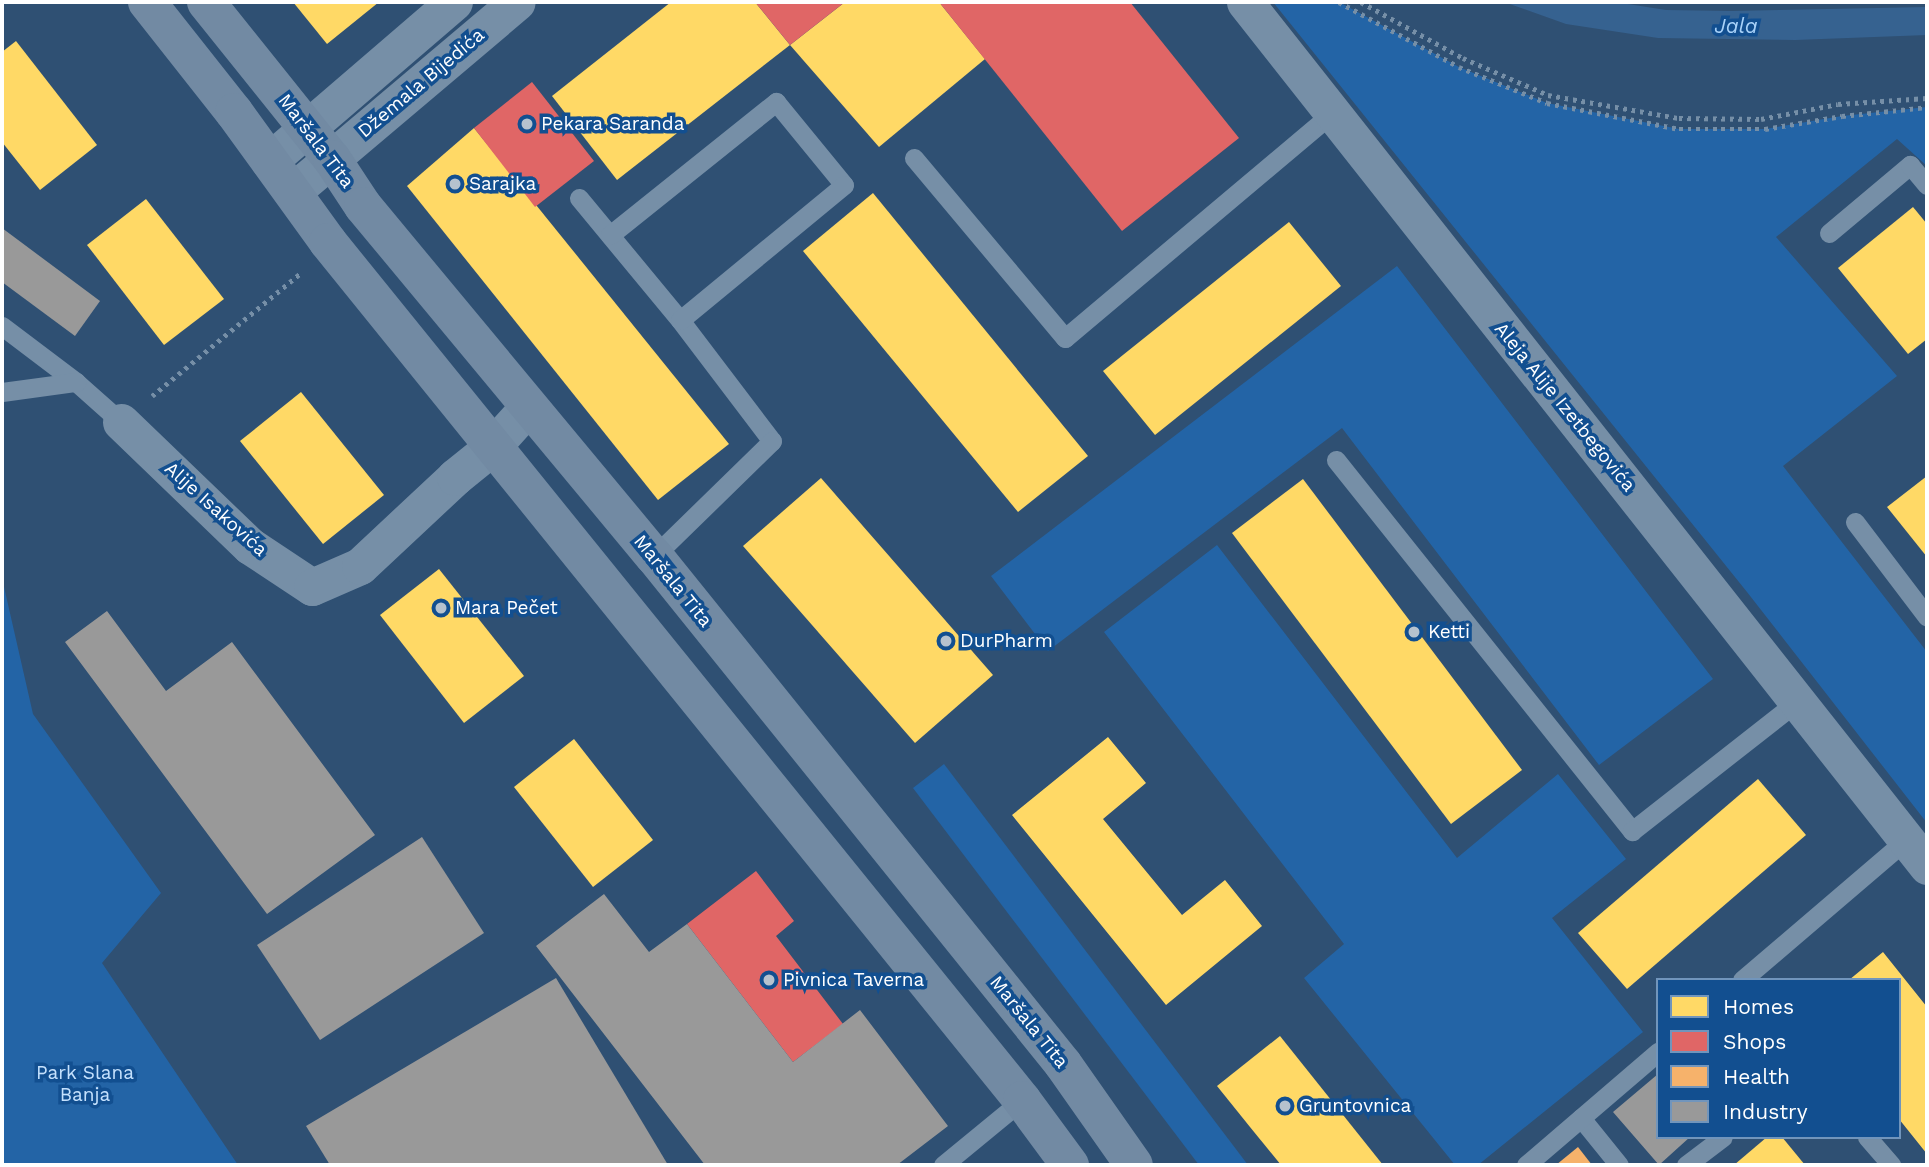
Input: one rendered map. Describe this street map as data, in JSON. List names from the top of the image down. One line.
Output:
{"streets":{"main road":["Maršala Tita"],"street":["Džemala Bijedića","Aleja Alije Izetbegovića","Alije Isakovića"]},"crossings":[["Džemala Bijedića","Maršala Tita"],["Maršala Tita","Alije Isakovića"]],"water":["Jala"],"parks":["Park Slana Banja"],"places":["Pekara Saranda","Sarajka","Mara Pečet","Ketti","DurPharm","Pivnica Taverna","Gruntovnica"],"legend":["Homes","Shops","Health","Industry"]}
